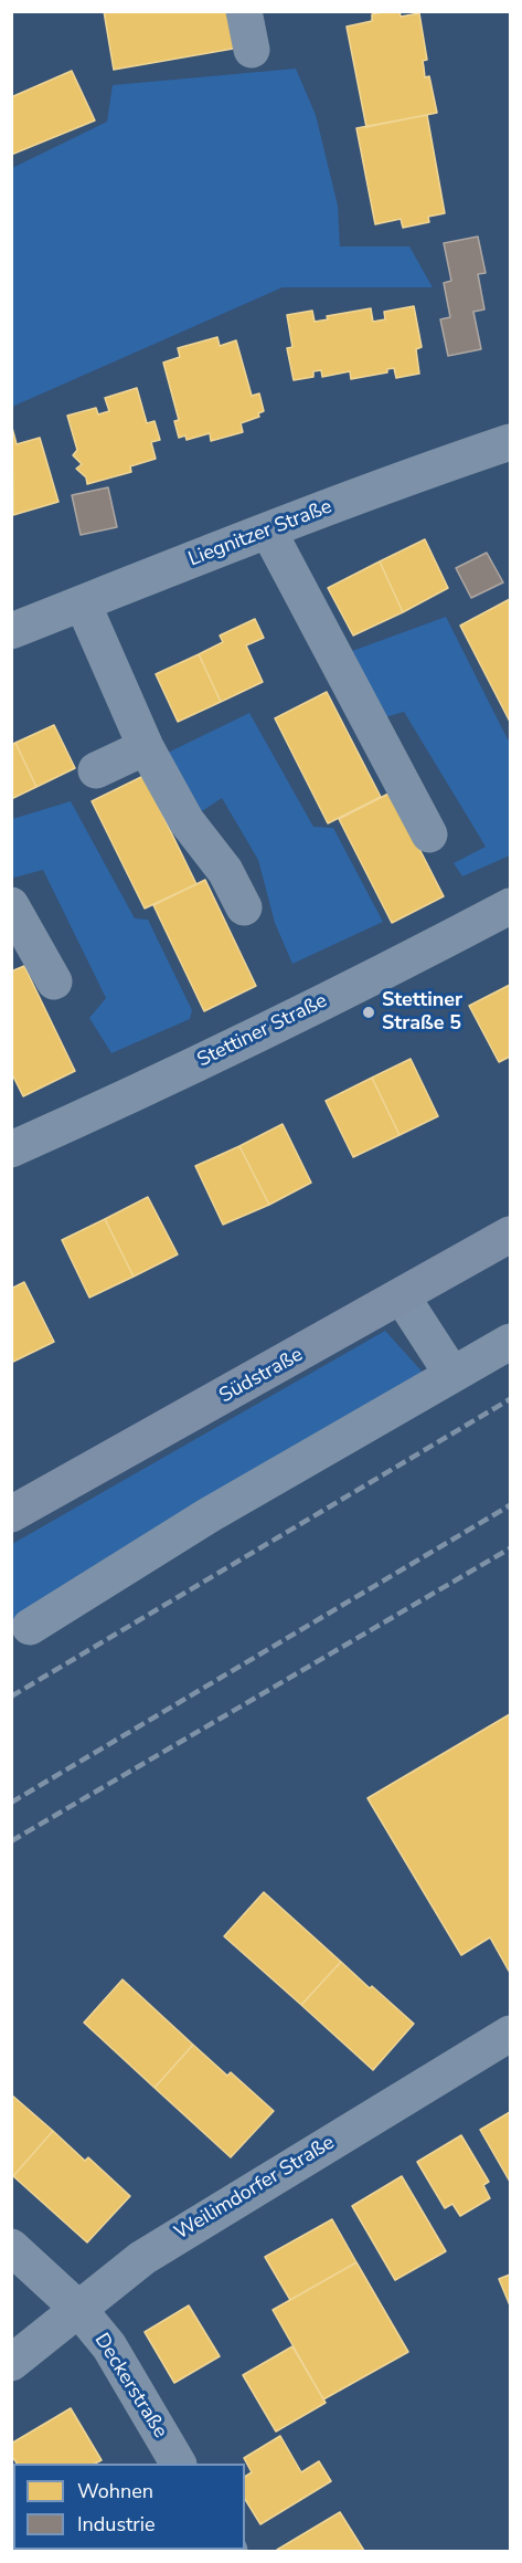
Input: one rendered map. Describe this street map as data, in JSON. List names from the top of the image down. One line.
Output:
{"streets":{"main road":["Südstraße"],"street":["Liegnitzer Straße","Stettiner Straße","Weilimdorfer Straße","Deckerstraße"]},"crossings":[["Weilimdorfer Straße","Deckerstraße"]],"places":["Stettiner Straße 5"],"legend":["Wohnen","Industrie"]}
